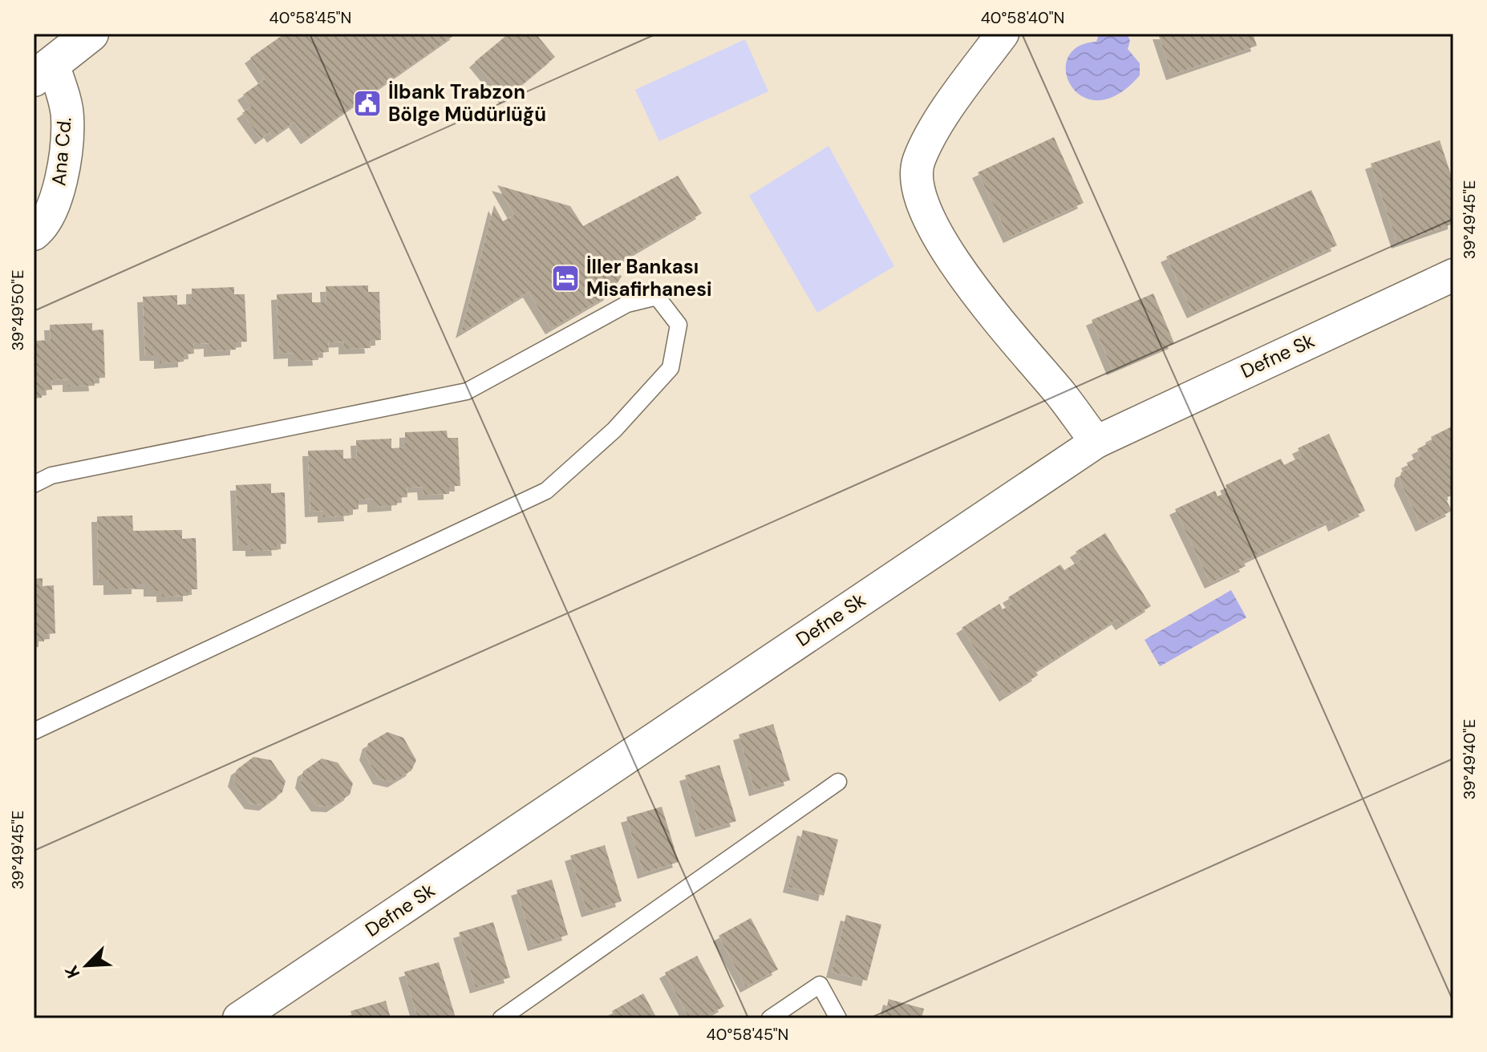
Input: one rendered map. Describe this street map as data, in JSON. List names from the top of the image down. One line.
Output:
{"streets":{"street":["Ana Cd.","Defne Sk"]},"places":{"public building":["İlbank Trabzon Bölge Müdürlüğü"],"hotel":["İller Bankası Misafirhanesi"]},"north":"bottom left","coordinates":["40°58'45\"N","40°58'40\"N","39°49'45\"E","39°49'50\"E","39°49'40\"E"]}
